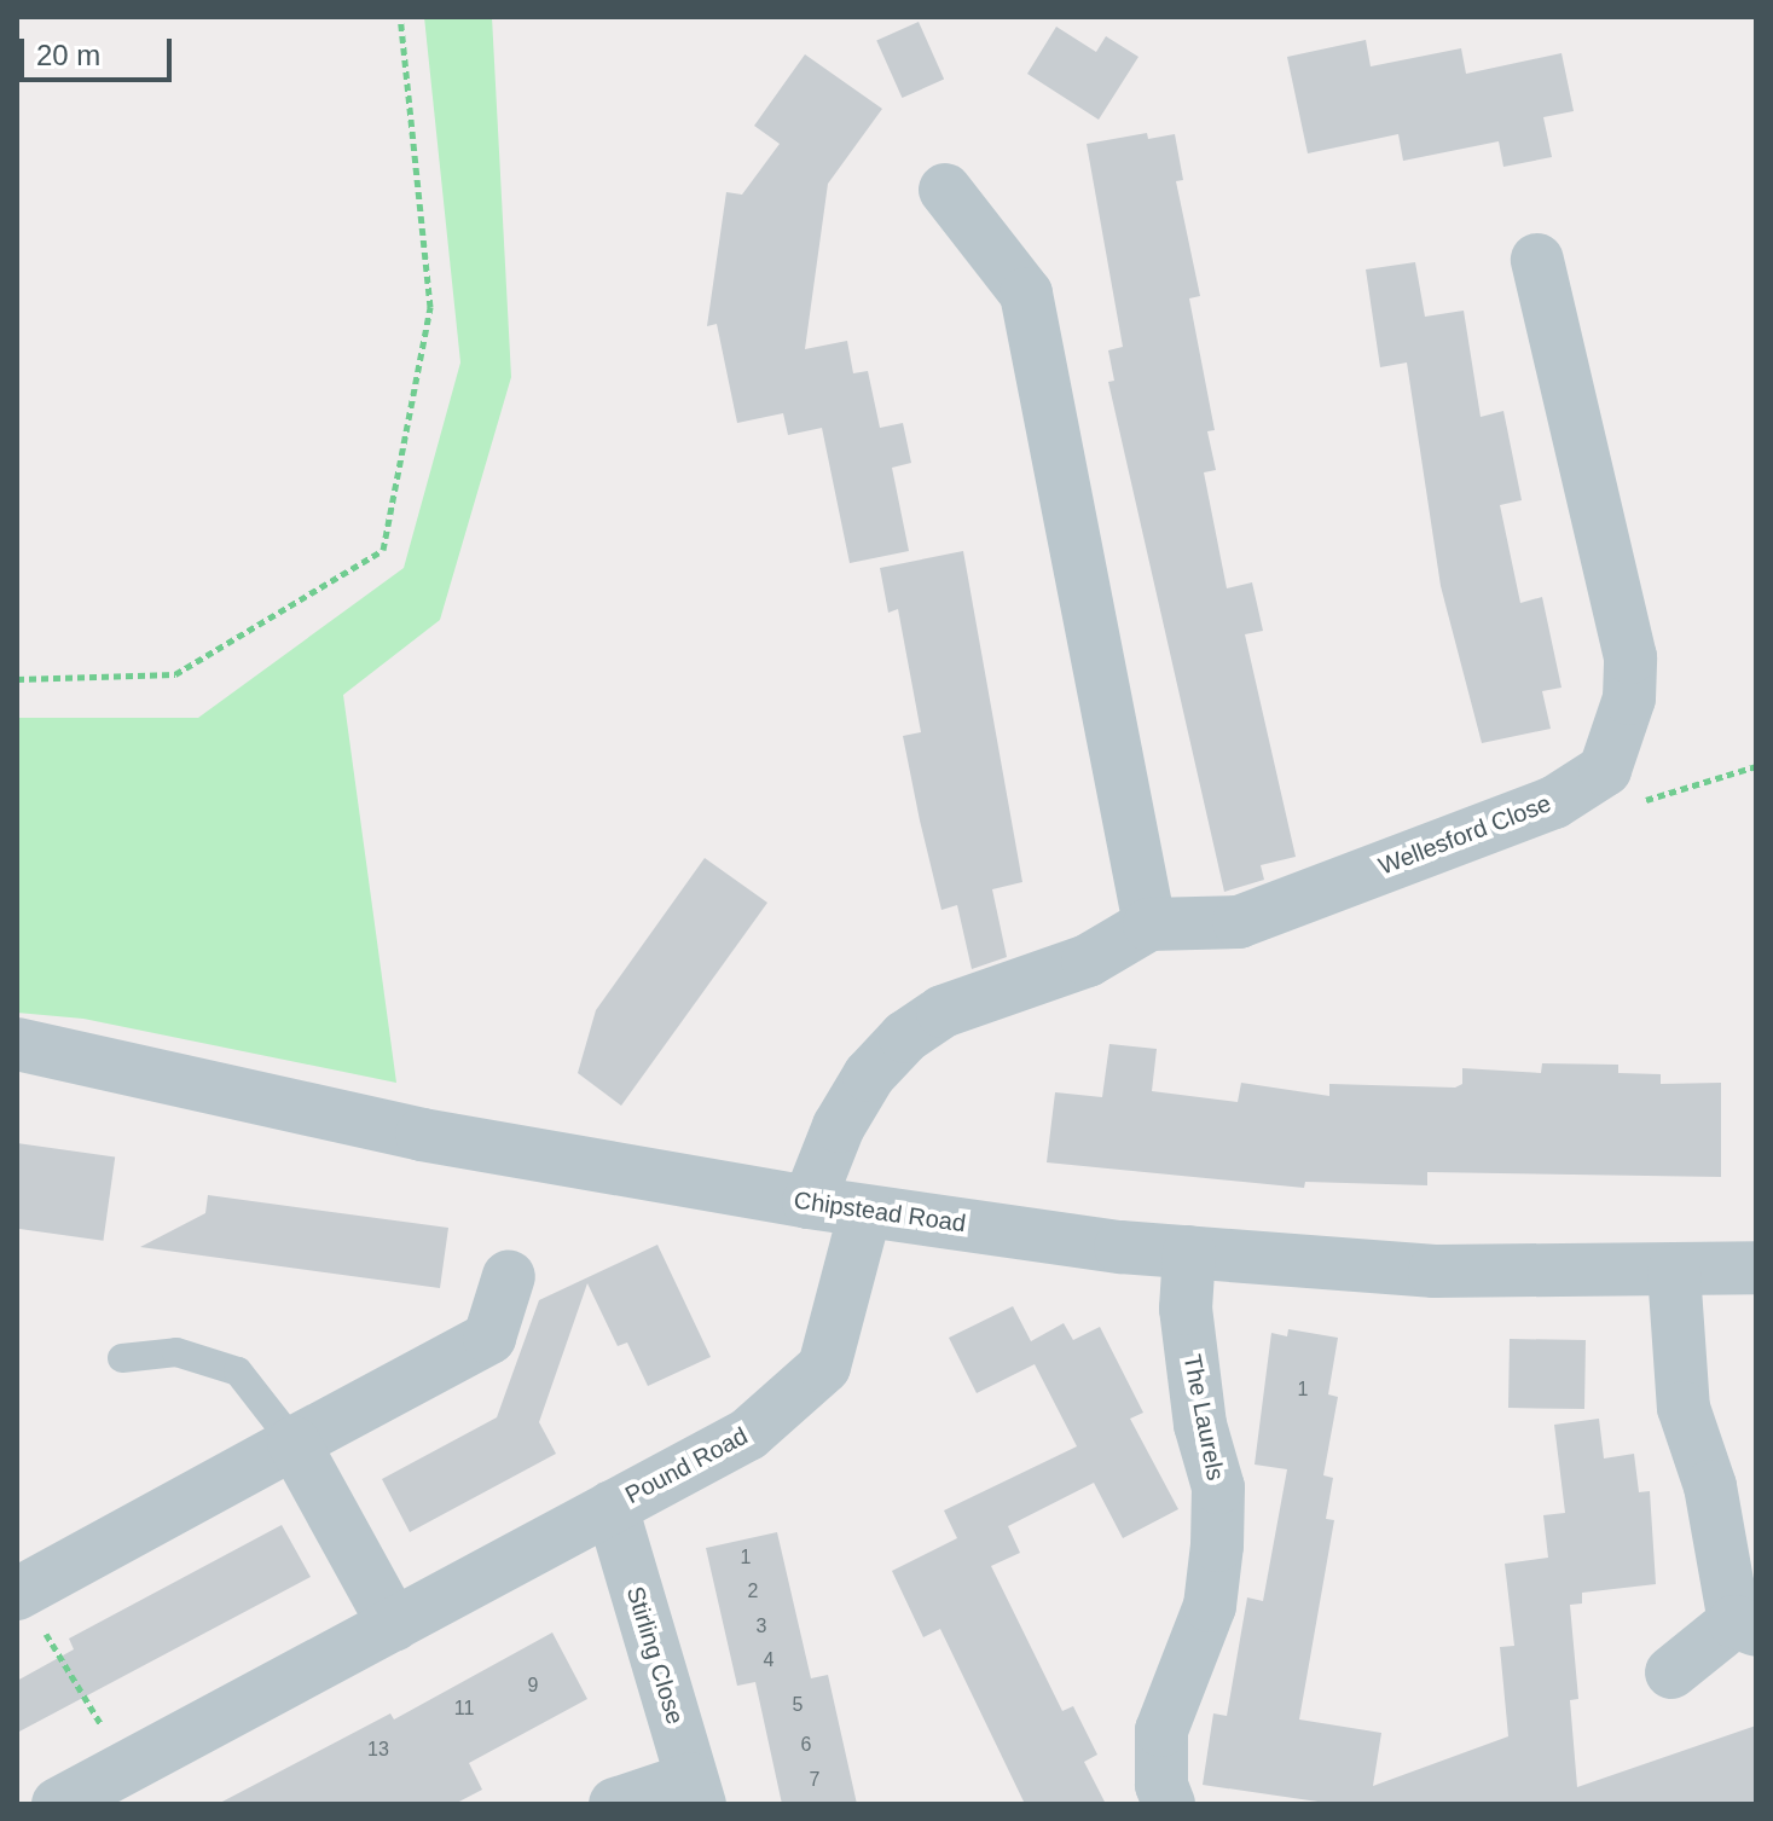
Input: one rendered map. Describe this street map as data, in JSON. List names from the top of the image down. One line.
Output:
{"streets":{"street":["Wellesford Close","Chipstead Road","The Laurels","Pound Road","Stirling Close"]},"crossings":[["Wellesford Close","Chipstead Road"],["Chipstead Road","The Laurels"],["Chipstead Road","Pound Road"],["Pound Road","Stirling Close"]],"house_numbers":["1","1","2","3","4","9","5","11","6","13","7"],"scale_bar":"20 m"}
